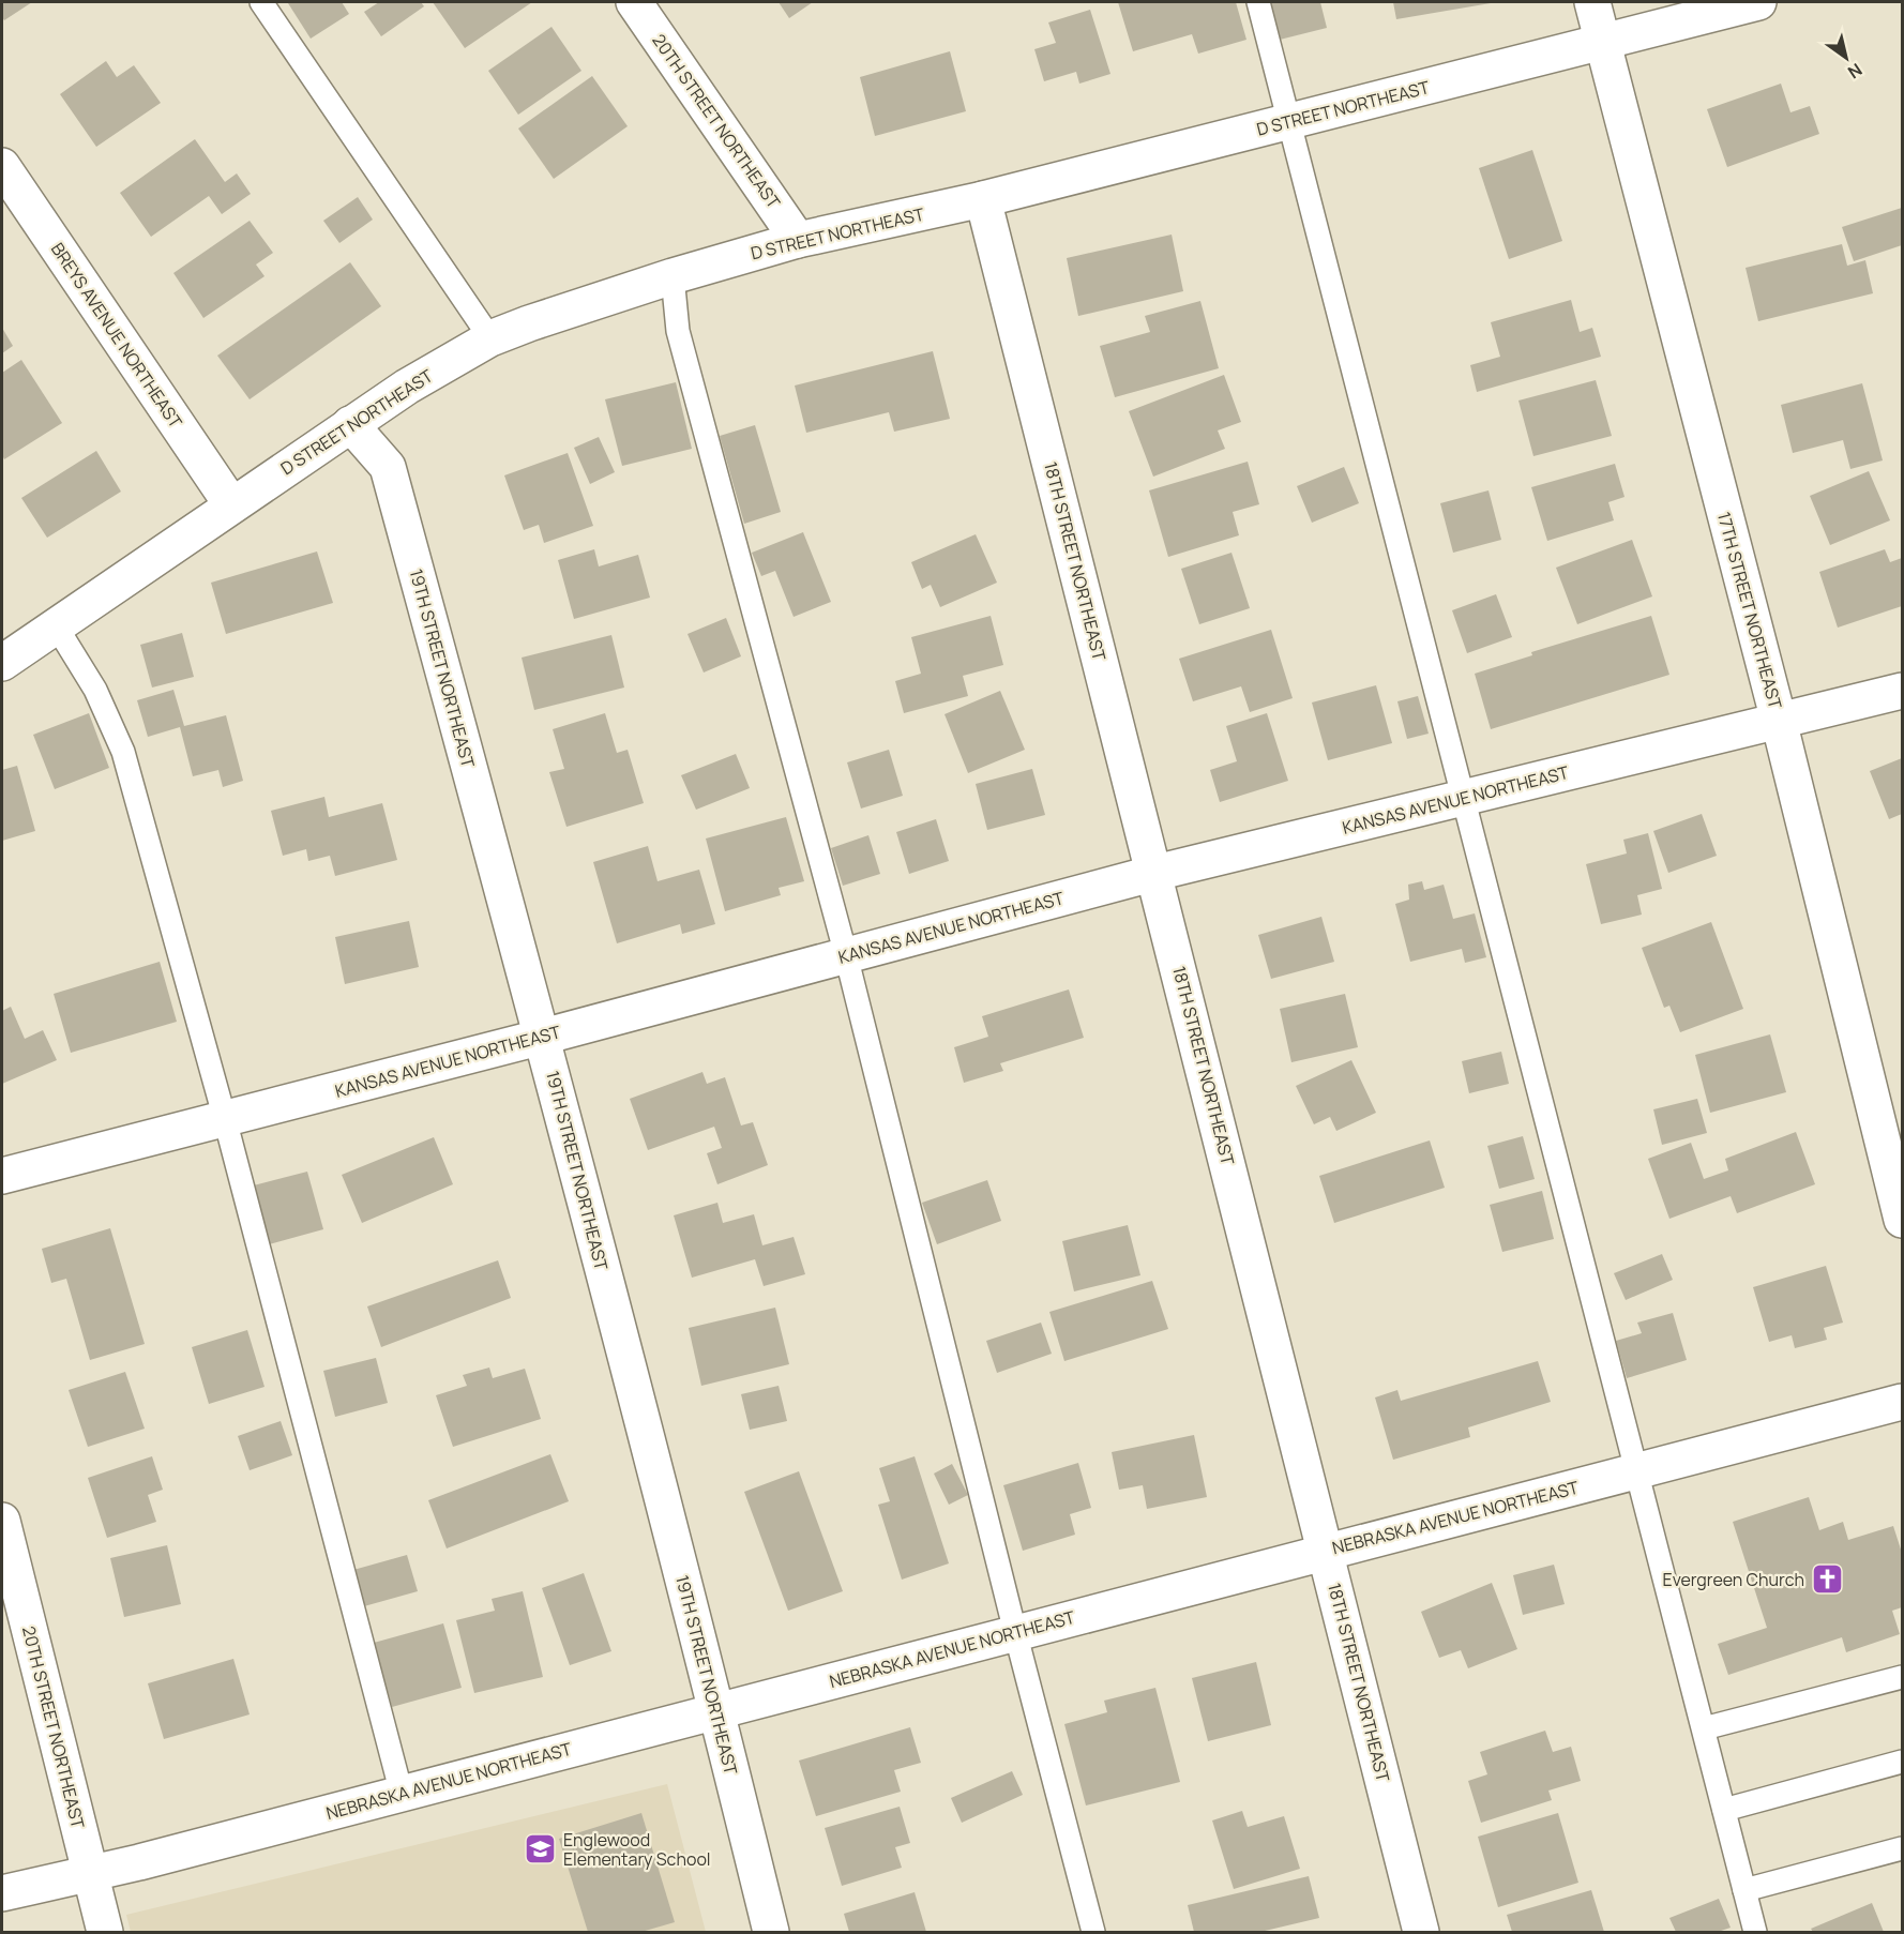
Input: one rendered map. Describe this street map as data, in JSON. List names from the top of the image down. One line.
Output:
{"streets":{"street":["D STREET NORTHEAST","20TH STREET NORTHEAST","BREYS AVENUE NORTHEAST","18TH STREET NORTHEAST","17TH STREET NORTHEAST","19TH STREET NORTHEAST","KANSAS AVENUE NORTHEAST","NEBRASKA AVENUE NORTHEAST"]},"crossings":[["D STREET NORTHEAST","20TH STREET NORTHEAST"],["D STREET NORTHEAST","BREYS AVENUE NORTHEAST"],["D STREET NORTHEAST","18TH STREET NORTHEAST"],["D STREET NORTHEAST","17TH STREET NORTHEAST"],["D STREET NORTHEAST","19TH STREET NORTHEAST"],["20TH STREET NORTHEAST","NEBRASKA AVENUE NORTHEAST"],["18TH STREET NORTHEAST","KANSAS AVENUE NORTHEAST"],["18TH STREET NORTHEAST","NEBRASKA AVENUE NORTHEAST"],["17TH STREET NORTHEAST","KANSAS AVENUE NORTHEAST"],["19TH STREET NORTHEAST","KANSAS AVENUE NORTHEAST"],["19TH STREET NORTHEAST","NEBRASKA AVENUE NORTHEAST"]],"places":{"church":["Evergreen Church"],"school or university":["Englewood Elementary School"]},"north":"bottom right"}
